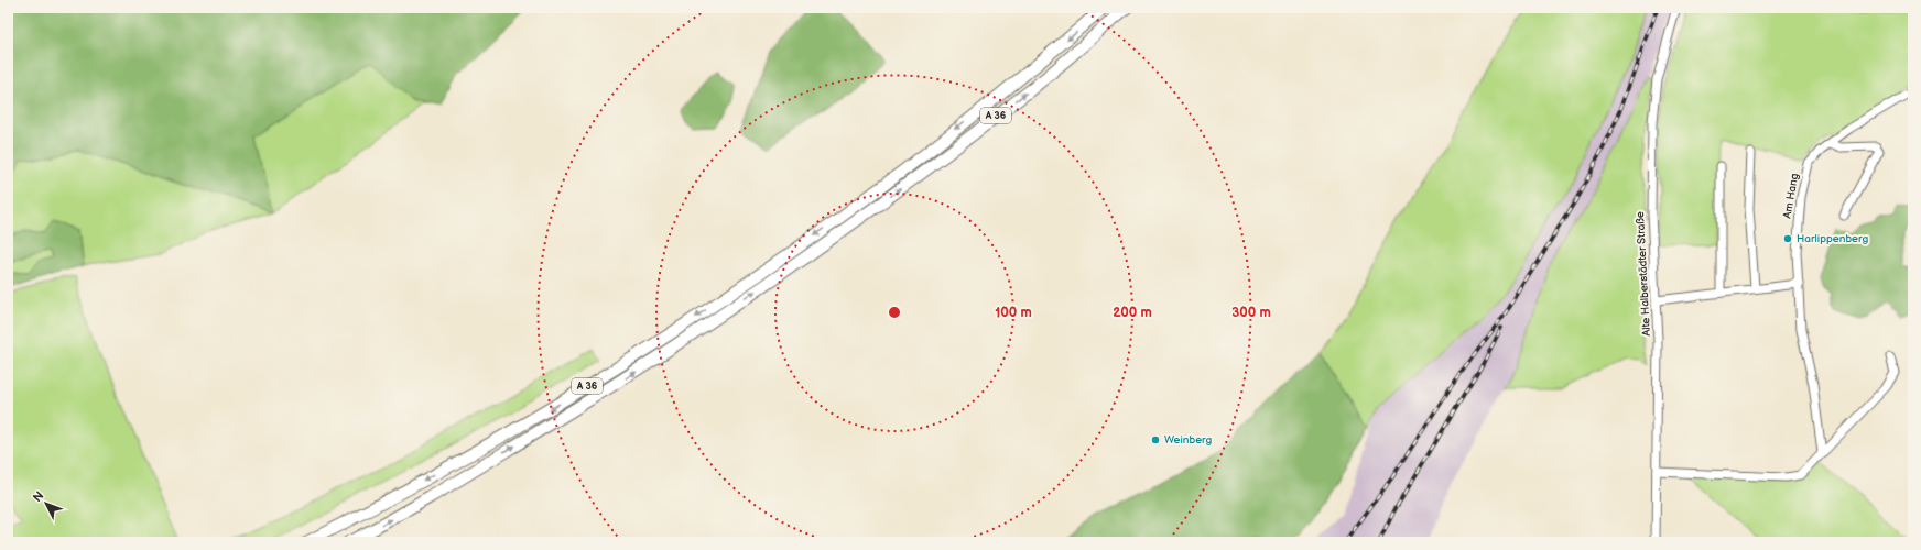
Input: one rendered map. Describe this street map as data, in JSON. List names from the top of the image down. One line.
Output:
{"streets":{"highway":["A 36"],"street":["Am Hang","Alte Halberstädter Straße"]},"places":["Harlippenberg","Weinberg"],"north":"top left","rings":["100 m","200 m","300 m"]}
